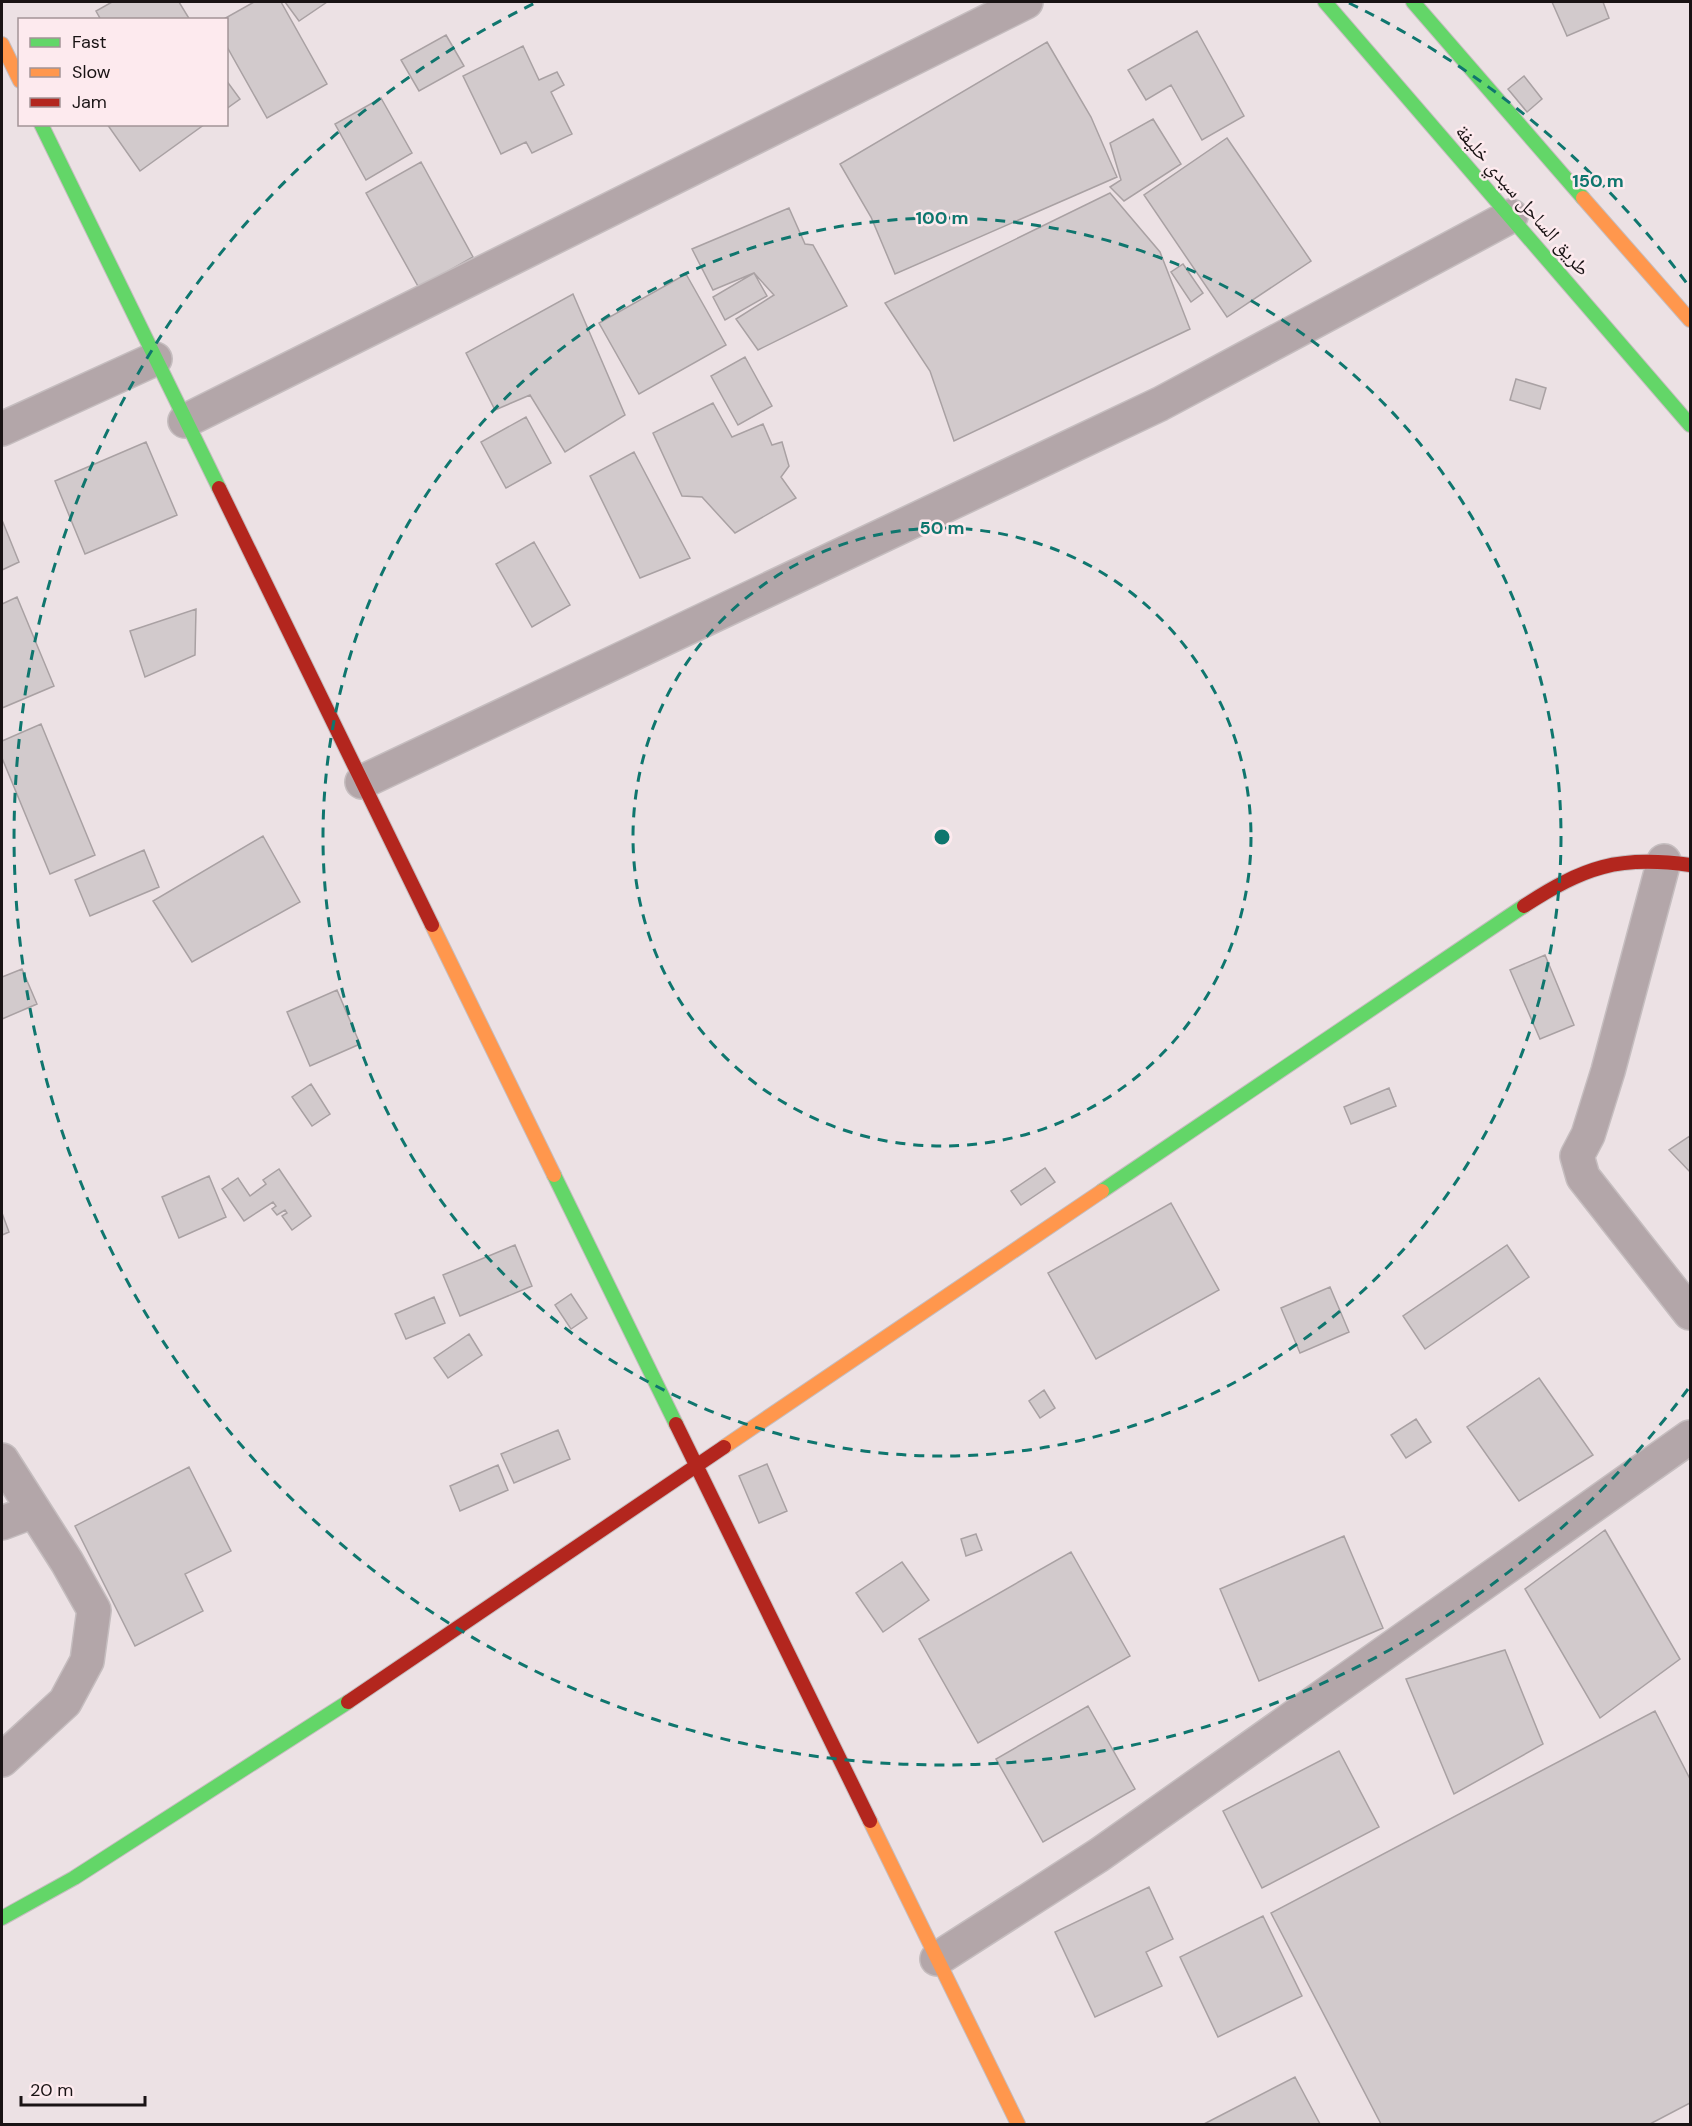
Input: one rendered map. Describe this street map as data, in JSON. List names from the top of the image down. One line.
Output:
{"streets":{"main road":["طريق الساحل سيدي خليفة"]},"legend":["Fast","Slow","Jam"],"scale_bar":"20 m","rings":["150 m","100 m","50 m"]}
